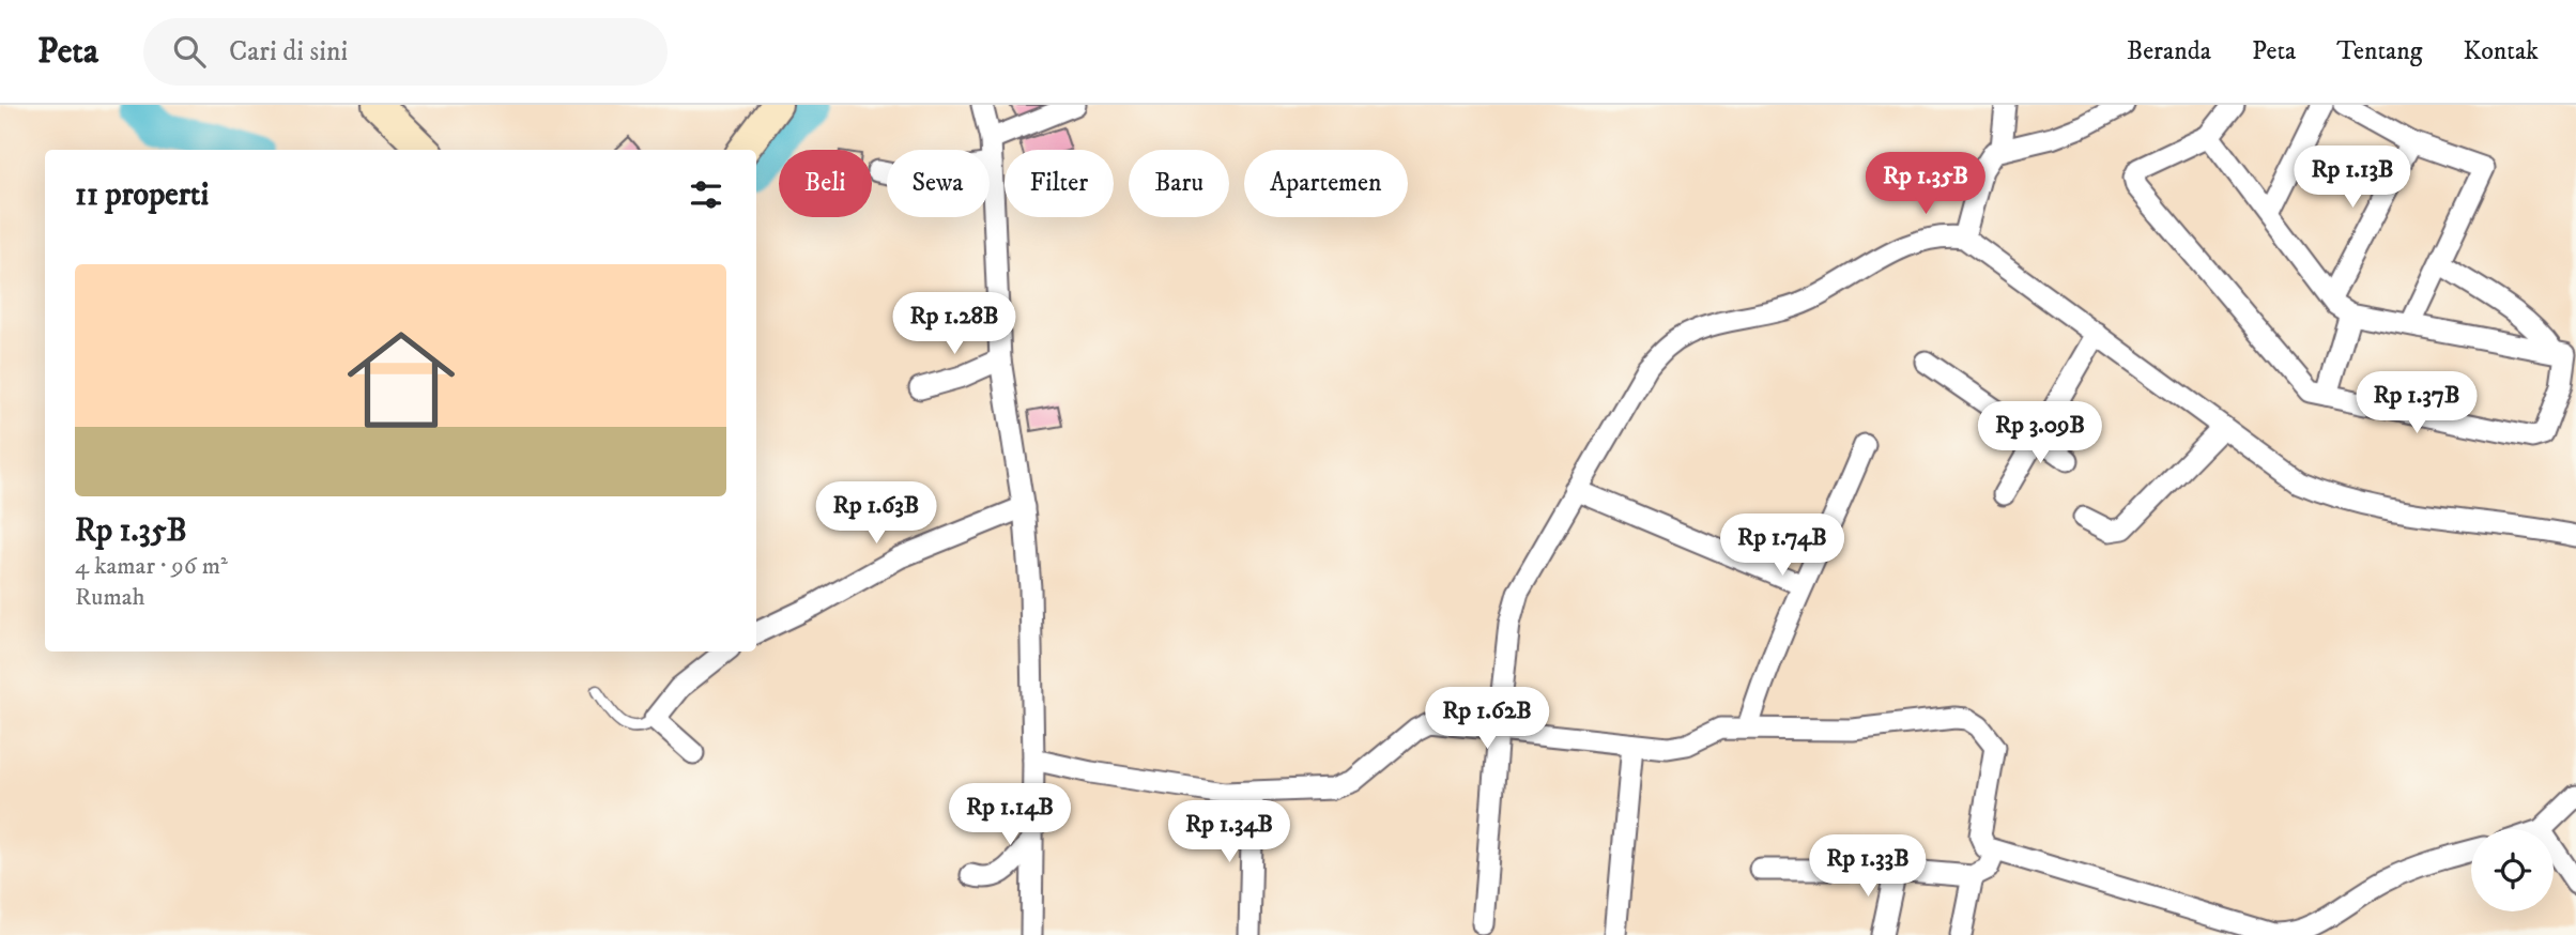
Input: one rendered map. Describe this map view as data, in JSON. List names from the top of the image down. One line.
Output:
{"page":{"header":"Peta","search":"Cari di sini","nav":["Beranda","Peta","Tentang","Kontak"],"price":["Rp 1.13B","Rp 1.35B","Rp 1.28B","Rp 1.37B","Rp 3.09B","Rp 1.63B","Rp 1.74B","Rp 1.62B","Rp 1.14B","Rp 1.34B","Rp 1.33B"],"chip":["Beli","Sewa","Filter","Baru","Apartemen"],"heading":"11 properti","list":[{"name":"Rp 1.35B","note":"4 kamar · 96 m² · Rumah"}]}}
